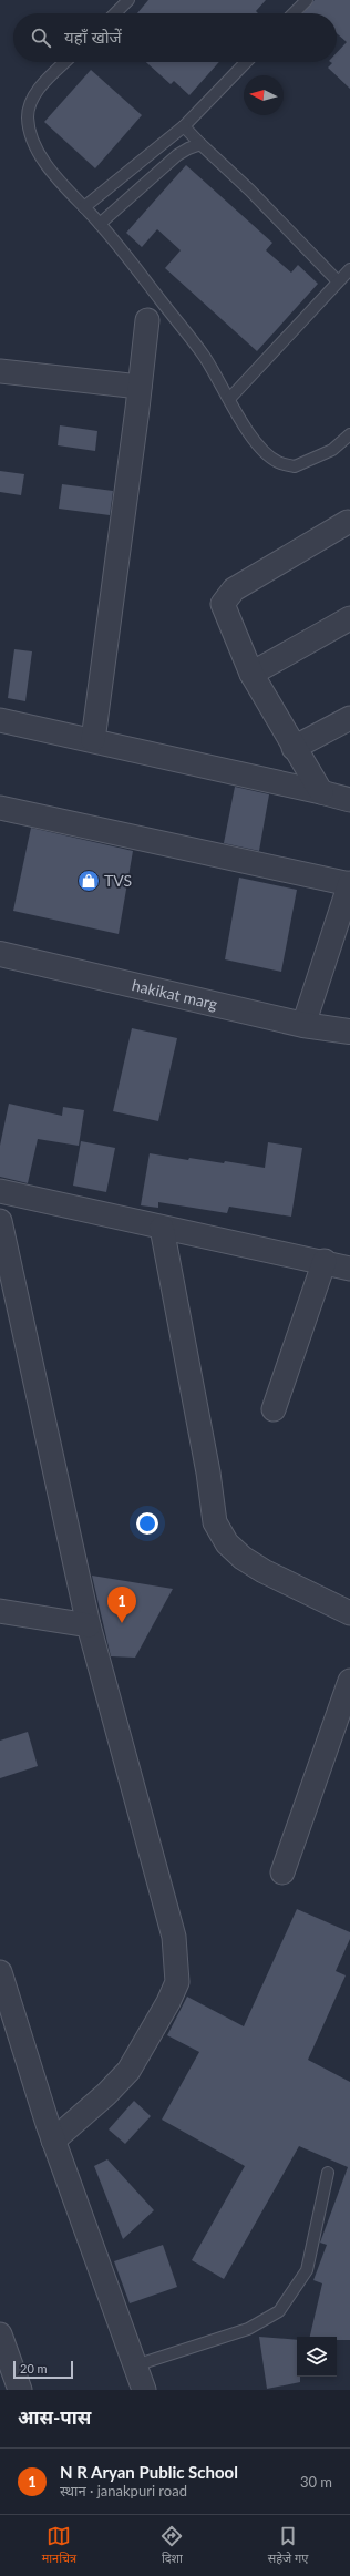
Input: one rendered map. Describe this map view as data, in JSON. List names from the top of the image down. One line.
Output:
{"streets":{"street":["hakikat marg"]},"places":{"shop":["TVS"]},"scale_bar":"20 m","north":"left","page":{"search":"यहाँ खोजें","pins":"1","scale":"20 m","heading":"आस-पास","list":[{"mark":"1","name":"N R Aryan Public School","note":"स्थान · janakpuri road","value":"30 m"}],"nav":["मानचित्र","दिशा","सहेजे गए"]}}
